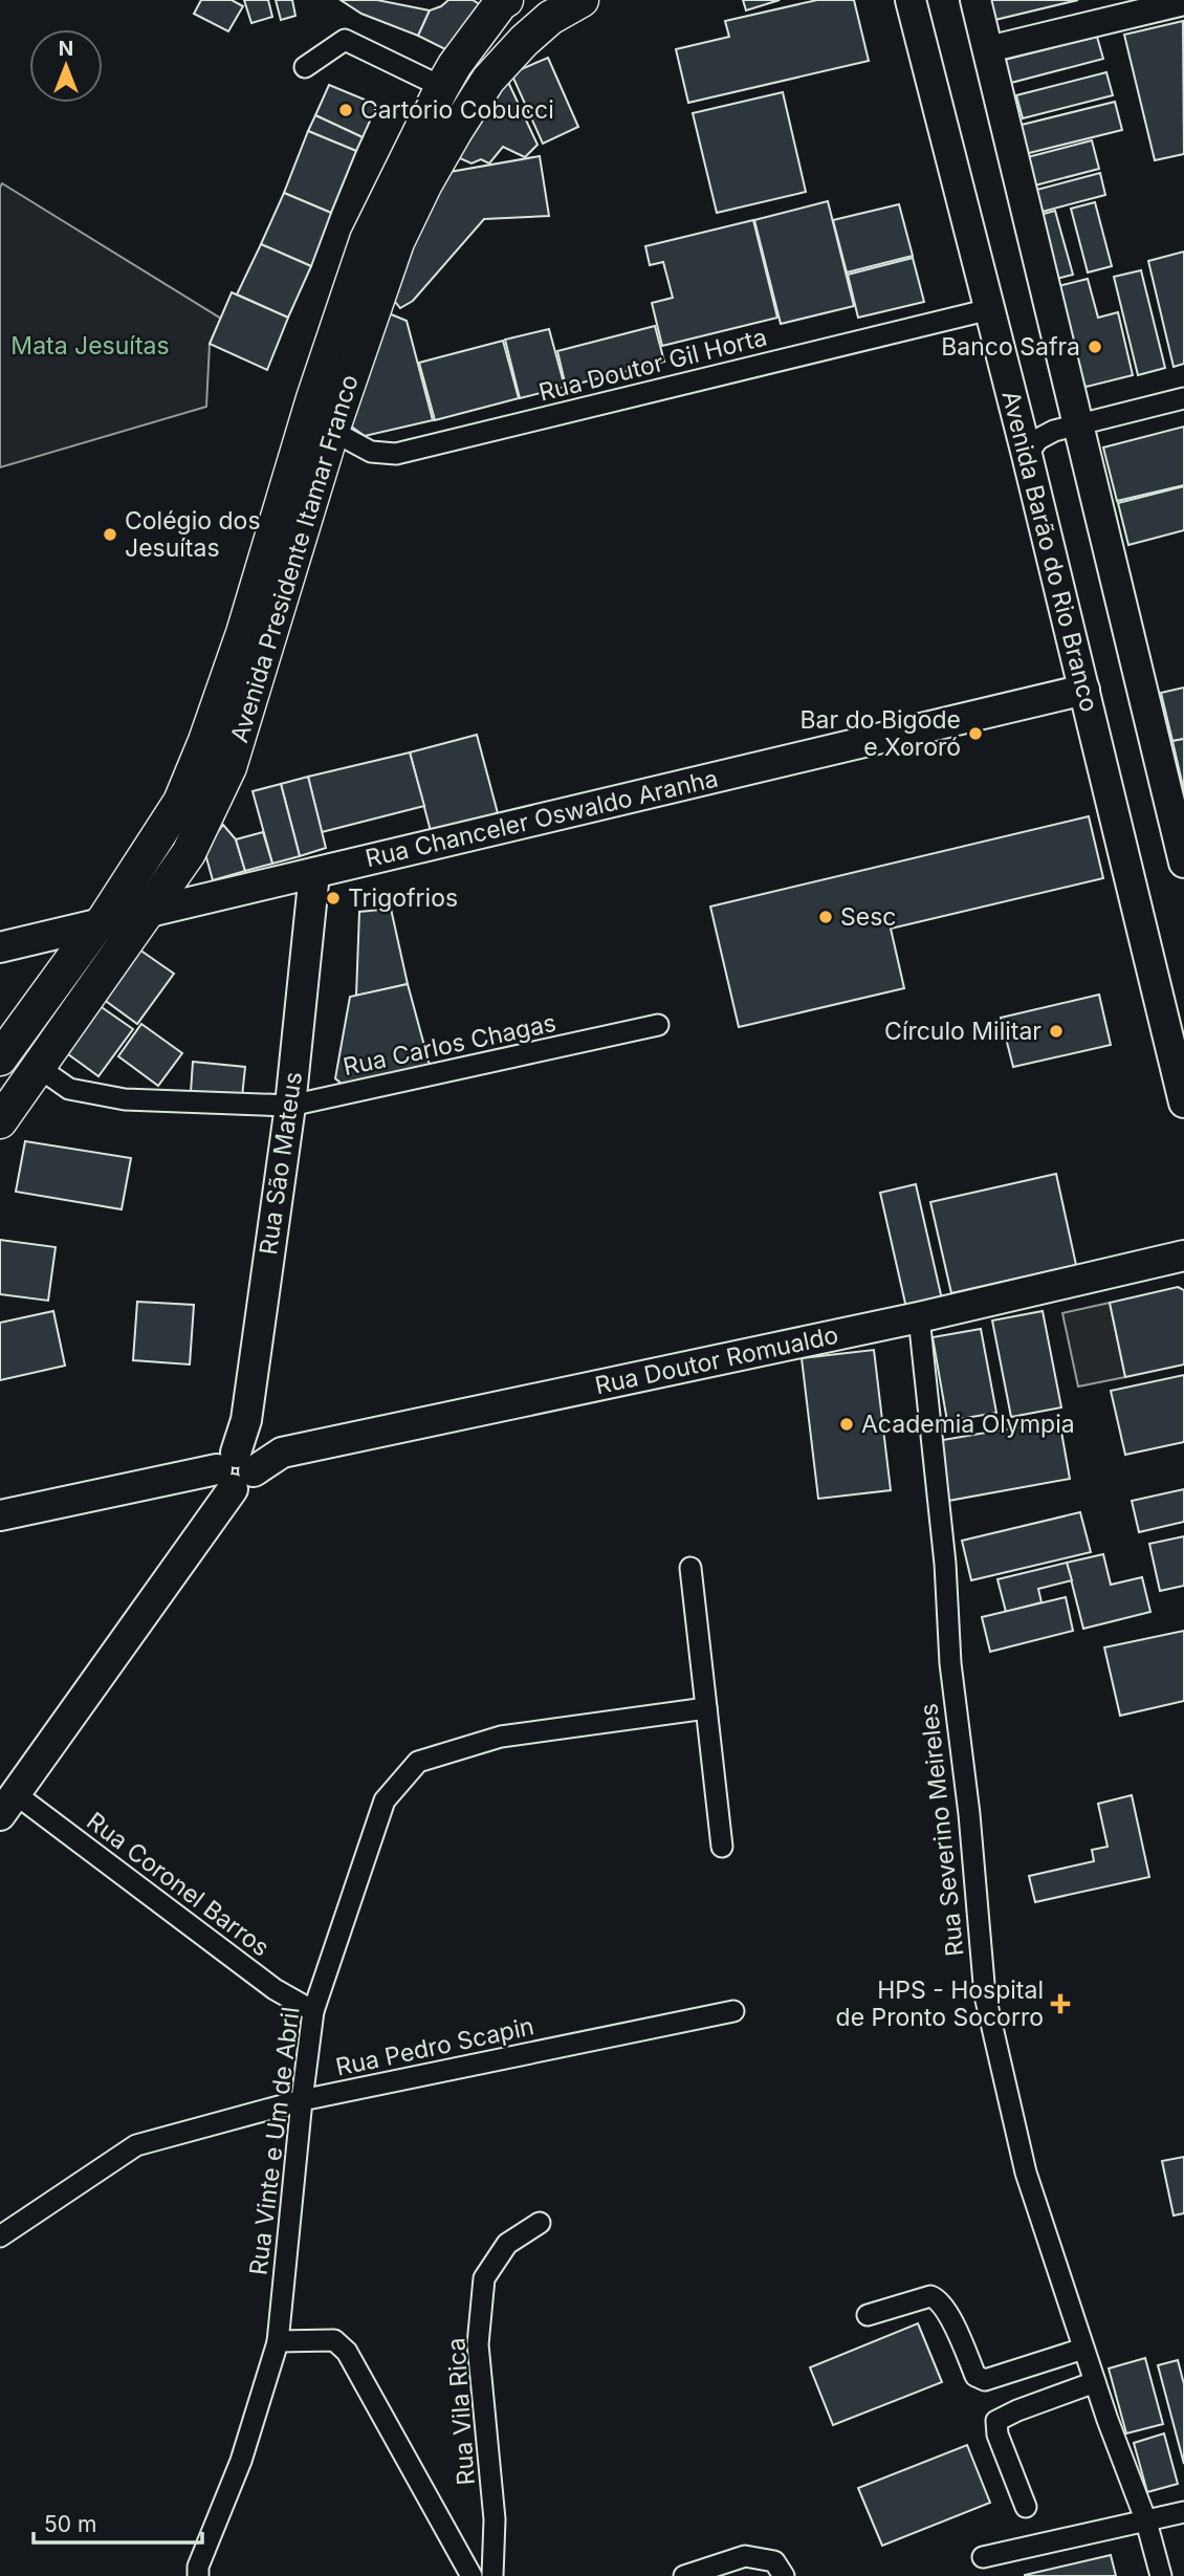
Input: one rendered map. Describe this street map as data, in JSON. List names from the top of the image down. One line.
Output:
{"streets":{"main road":["Avenida Barão do Rio Branco","Avenida Presidente Itamar Franco","Rua Chanceler Oswaldo Aranha","Rua São Mateus","Rua Doutor Romualdo"],"street":["Rua Doutor Gil Horta","Rua Carlos Chagas","Rua Severino Meireles","Rua Coronel Barros","Rua Pedro Scapin","Rua Vinte e Um de Abril","Rua Vila Rica"]},"crossings":[["Rua Doutor Gil Horta","Avenida Barão do Rio Branco"],["Rua Doutor Gil Horta","Avenida Presidente Itamar Franco"],["Avenida Barão do Rio Branco","Rua Chanceler Oswaldo Aranha"],["Avenida Presidente Itamar Franco","Rua Chanceler Oswaldo Aranha"],["Avenida Presidente Itamar Franco","Rua Carlos Chagas"],["Rua Chanceler Oswaldo Aranha","Rua São Mateus"],["Rua Carlos Chagas","Rua São Mateus"],["Rua São Mateus","Rua Doutor Romualdo"],["Rua São Mateus","Rua Coronel Barros"],["Rua Doutor Romualdo","Rua Severino Meireles"],["Rua Coronel Barros","Rua Vinte e Um de Abril"],["Rua Pedro Scapin","Rua Vinte e Um de Abril"]],"parks":["Mata Jesuítas"],"places":{"other":["Cartório Cobucci","Banco Safra","Colégio dos Jesuítas","Bar do Bigode e Xororó","Trigofrios","Sesc","Círculo Militar","Academia Olympia"],"health":["HPS - Hospital de Pronto Socorro"]},"scale_bar":"50 m","north":"top"}
